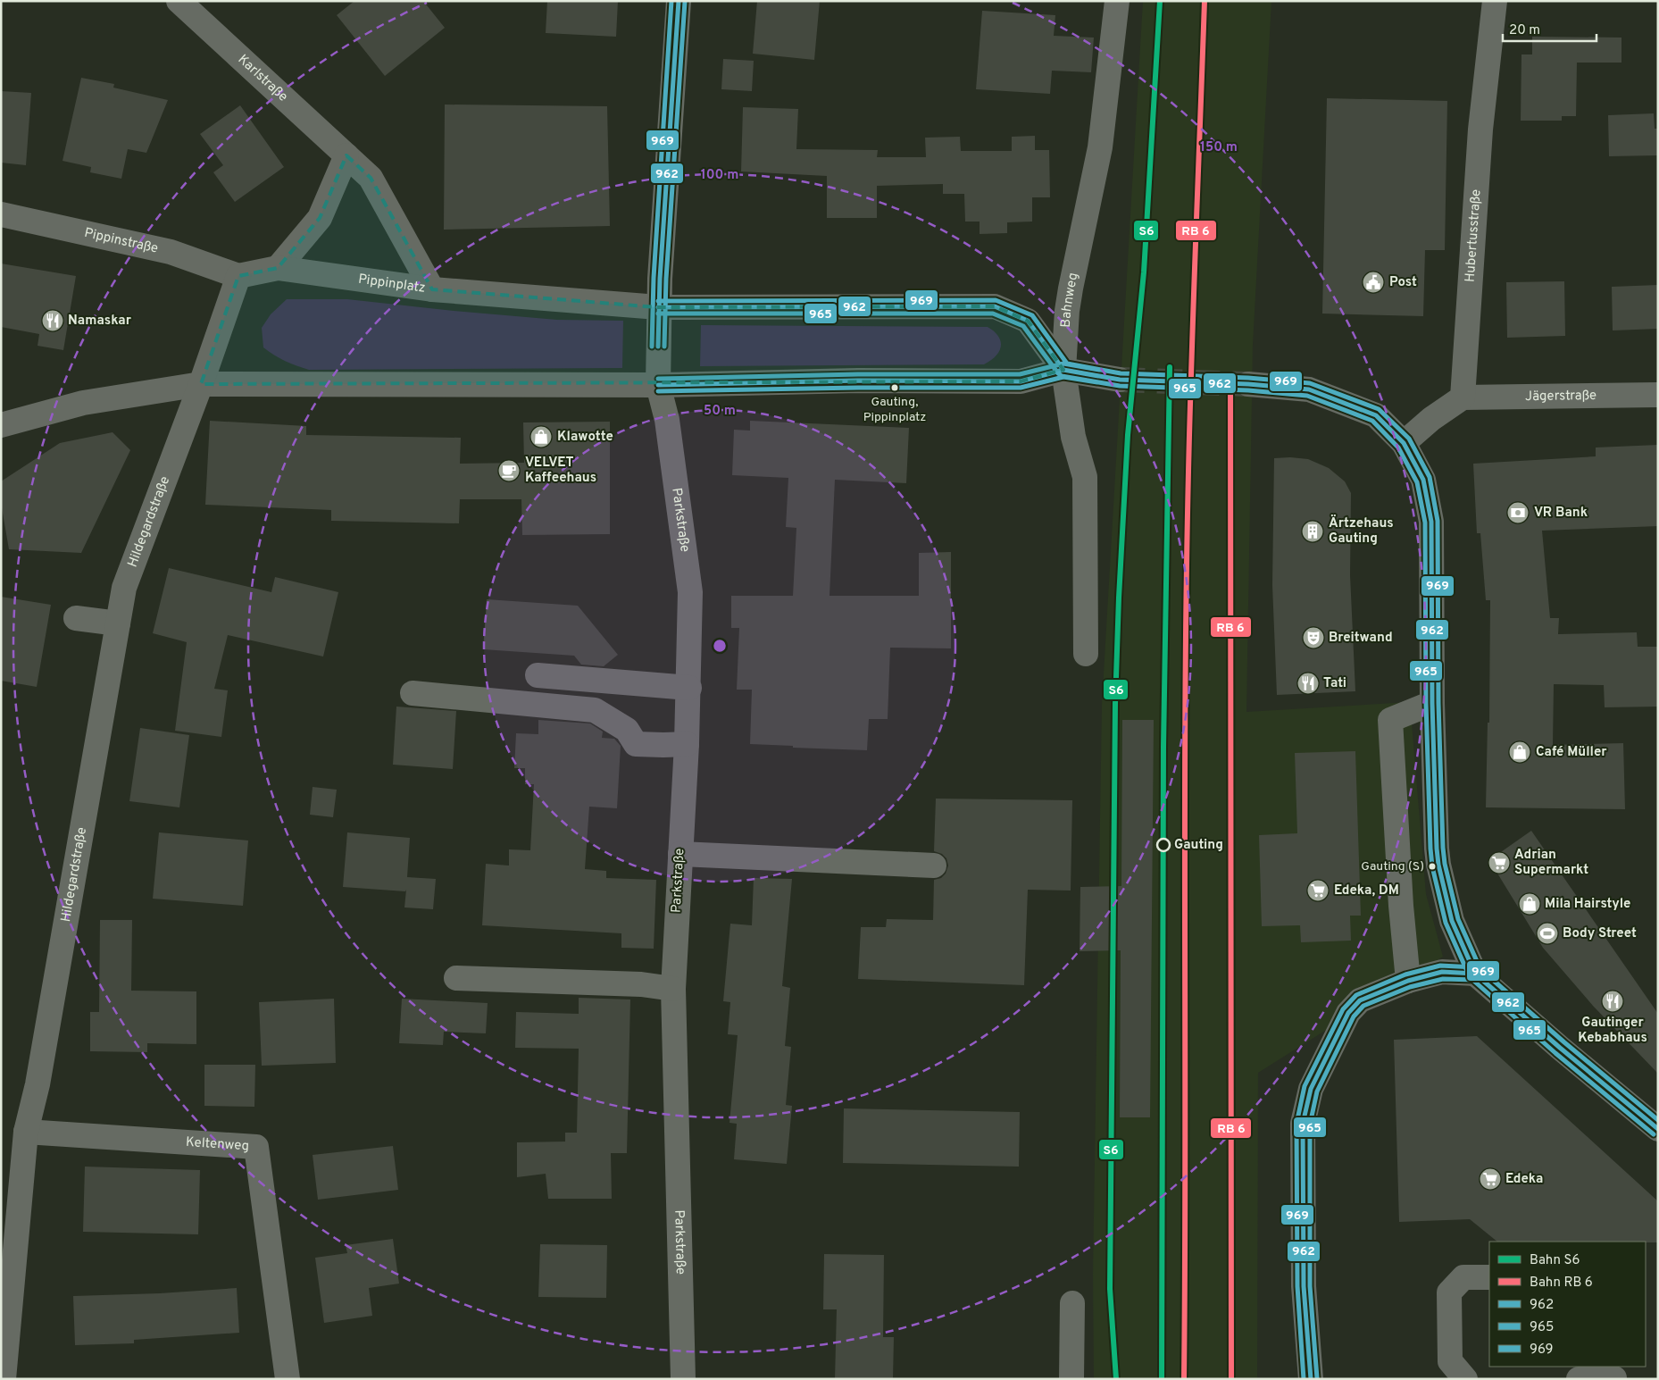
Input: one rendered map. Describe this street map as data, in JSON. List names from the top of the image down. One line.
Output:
{"streets":{"street":["Karlstraße","Hubertusstraße","Pippinstraße","Pippinplatz","Bahnweg","Jägerstraße","Parkstraße","Hildegardstraße","Keltenweg"]},"crossings":[["Karlstraße","Pippinplatz"],["Hubertusstraße","Jägerstraße"],["Pippinstraße","Pippinplatz"],["Pippinplatz","Bahnweg"],["Hildegardstraße","Keltenweg"]],"places":{"public building":["Post"],"restaurant":["Namaskar","Tati","Gautinger Kebabhaus"],"other":["Gauting, Pippinplatz","Gauting","Gauting (S)"],"shop":["Klawotte","Café Müller","Mila Hairstyle"],"cafe":["VELVET Kaffeehaus"],"bank":["VR Bank"],"building":["Ärtzehaus Gauting"],"theatre":["Breitwand"],"supermarket":["Adrian Supermarkt","Edeka, DM","Edeka"],"sports":["Body Street"]},"lines":["rail line S6","transit line 962","transit line 969","transit line 965"],"legend":["Bahn S6","Bahn RB 6","962","965","969"],"scale_bar":"20 m","rings":["150 m","100 m","50 m"]}
